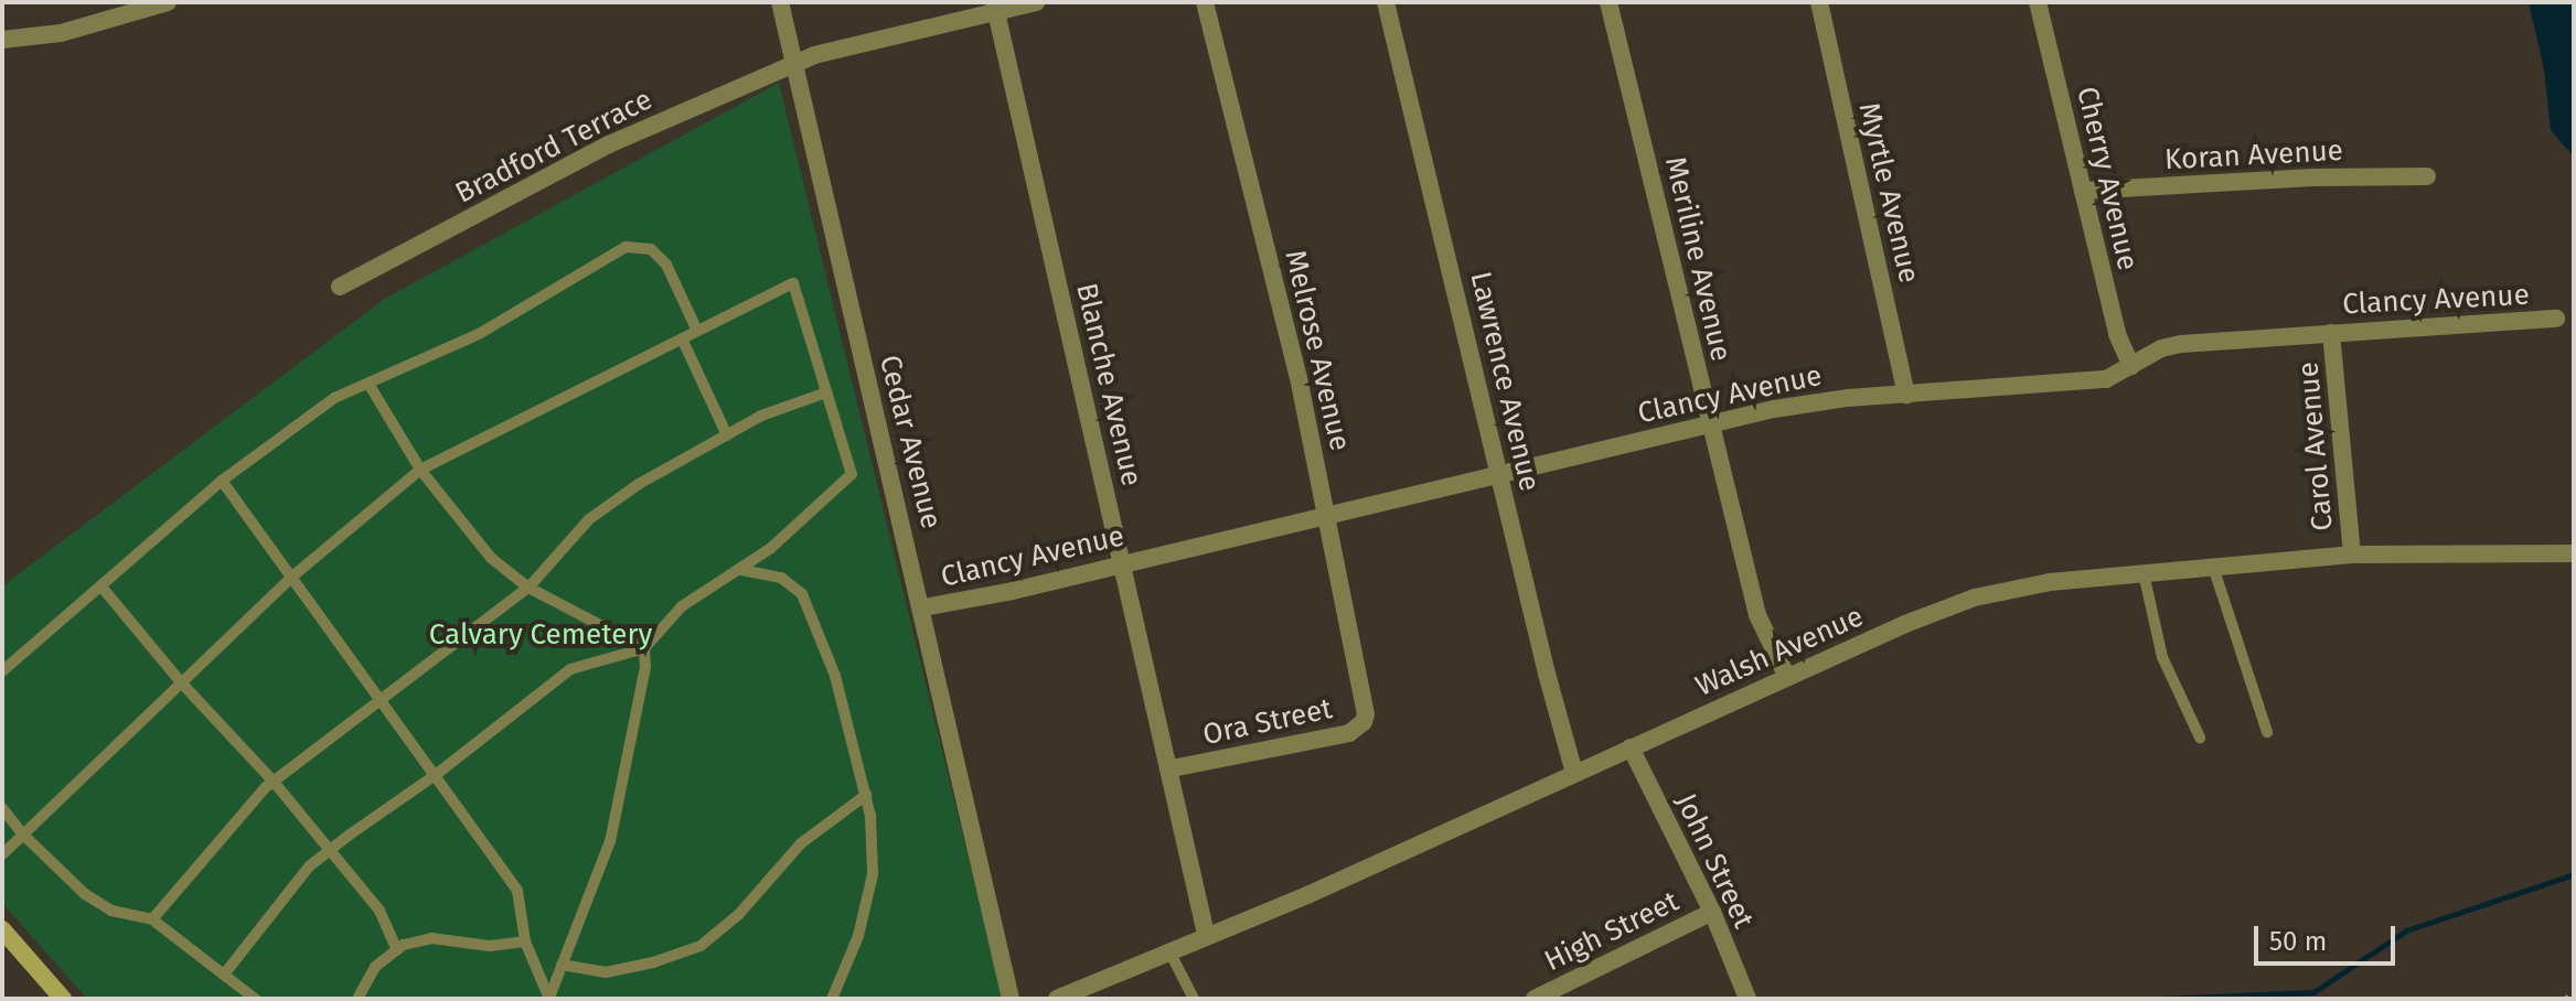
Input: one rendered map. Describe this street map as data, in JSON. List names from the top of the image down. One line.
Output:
{"streets":{"street":["Bradford Terrace","Koran Avenue","Cherry Avenue","Myrtle Avenue","Meriline Avenue","Clancy Avenue","Melrose Avenue","Lawrence Avenue","Blanche Avenue","Cedar Avenue","Carol Avenue","Walsh Avenue","Ora Street","John Street","High Street"]},"crossings":[["Bradford Terrace","Blanche Avenue"],["Bradford Terrace","Cedar Avenue"],["Koran Avenue","Cherry Avenue"],["Cherry Avenue","Clancy Avenue"],["Myrtle Avenue","Clancy Avenue"],["Meriline Avenue","Clancy Avenue"],["Meriline Avenue","Walsh Avenue"],["Clancy Avenue","Melrose Avenue"],["Clancy Avenue","Lawrence Avenue"],["Clancy Avenue","Blanche Avenue"],["Clancy Avenue","Cedar Avenue"],["Clancy Avenue","Carol Avenue"],["Melrose Avenue","Ora Street"],["Lawrence Avenue","Walsh Avenue"],["Blanche Avenue","Walsh Avenue"],["Blanche Avenue","Ora Street"],["Carol Avenue","Walsh Avenue"],["Walsh Avenue","John Street"],["John Street","High Street"]],"parks":["Calvary Cemetery"],"scale_bar":"50 m"}
